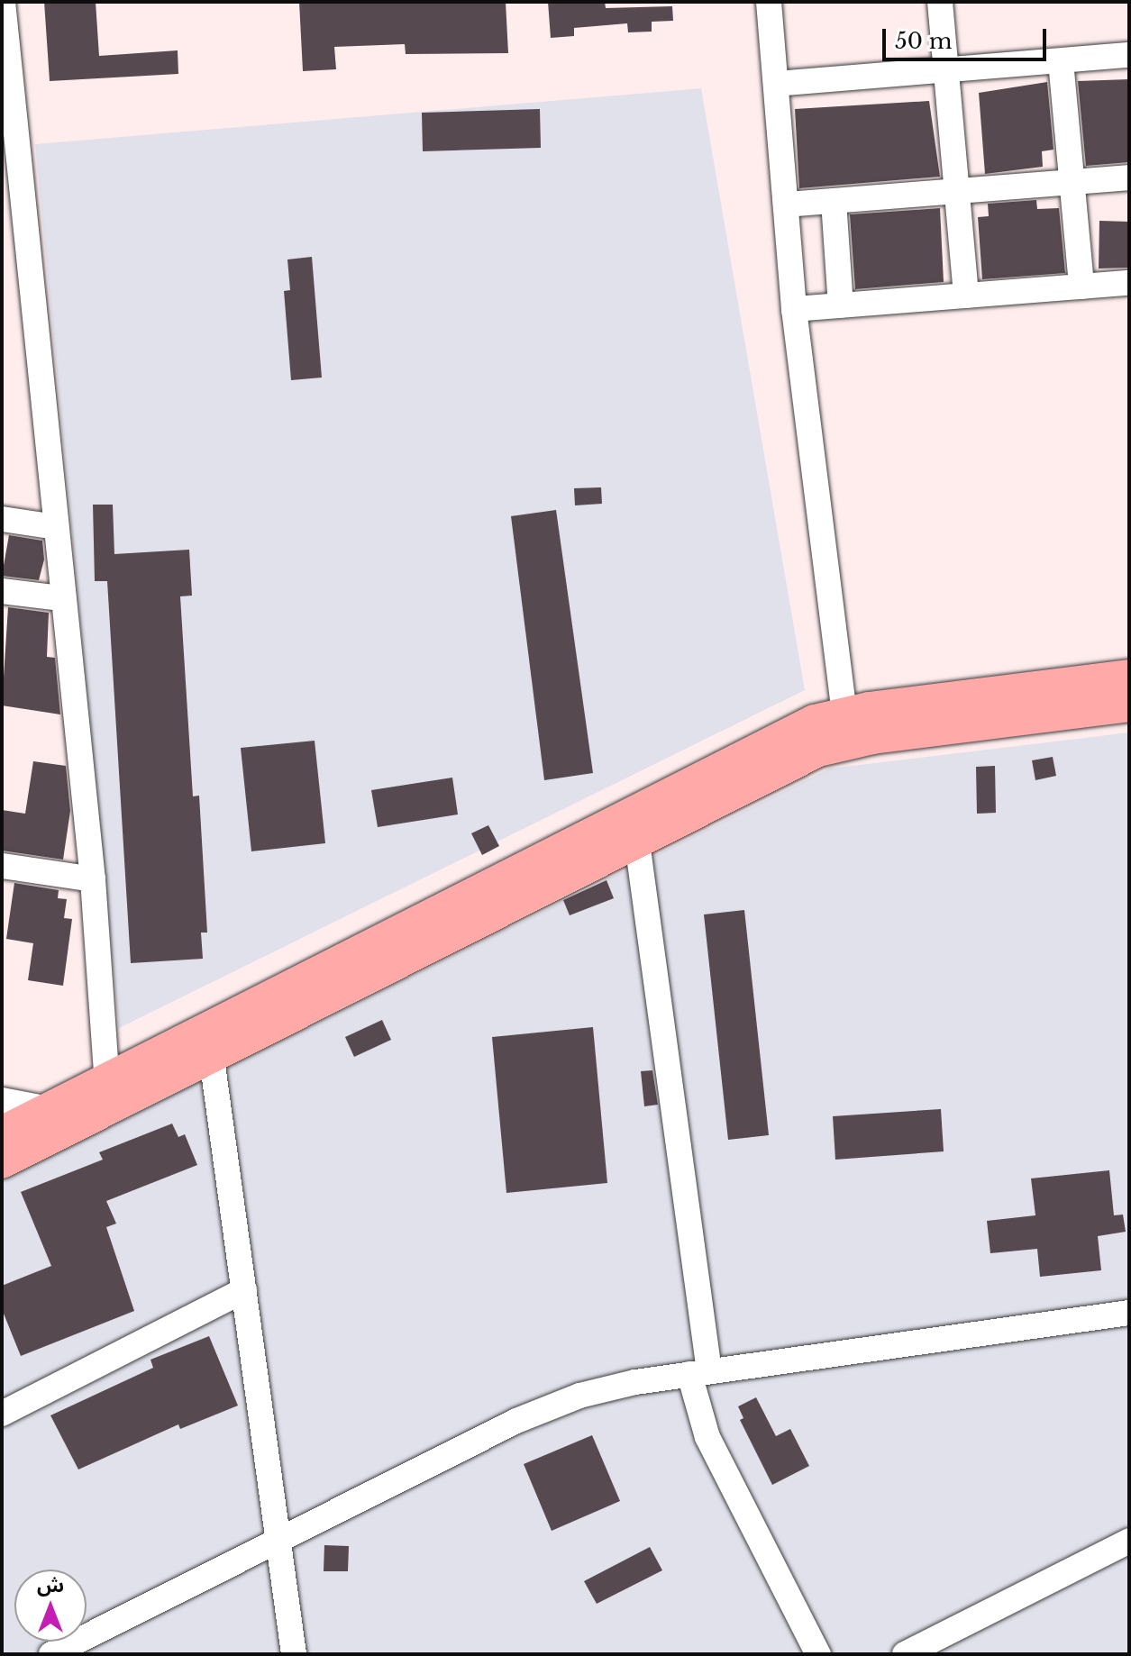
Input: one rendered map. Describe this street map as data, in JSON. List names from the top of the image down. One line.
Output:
{"scale_bar":"50 m","north":"top"}
